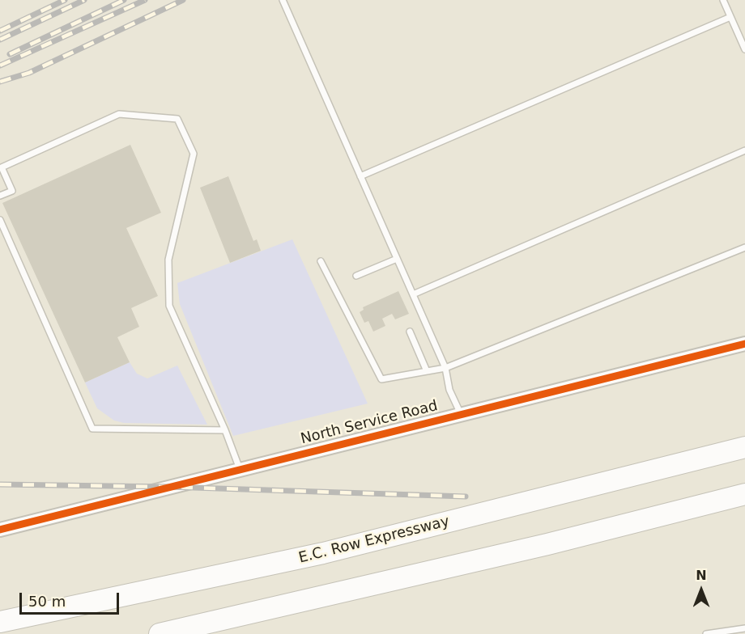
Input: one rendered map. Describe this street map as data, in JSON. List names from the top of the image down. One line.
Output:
{"streets":{"highway":["E.C. Row Expressway"],"street":["North Service Road"]},"scale_bar":"50 m","north":"top"}
